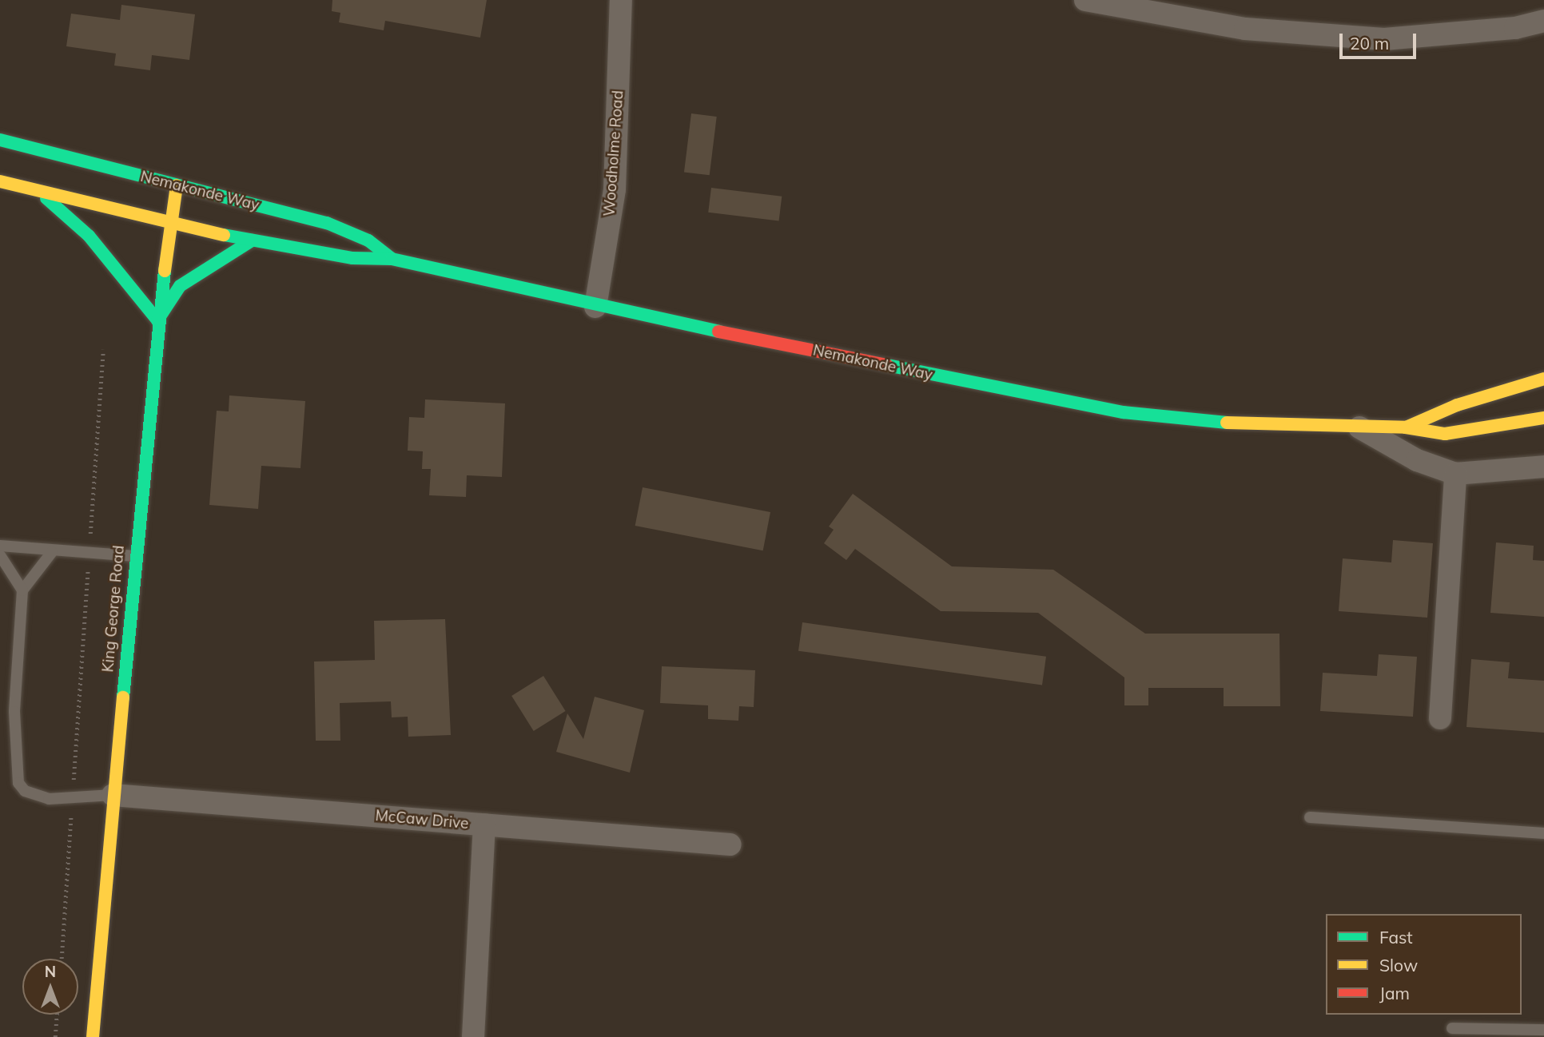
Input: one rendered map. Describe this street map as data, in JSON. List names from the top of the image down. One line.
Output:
{"streets":{"main road":["Nemakonde Way","King George Road"],"street":["Woodholme Road","McCaw Drive"]},"crossings":[["Woodholme Road","Nemakonde Way"],["Nemakonde Way","King George Road"],["King George Road","McCaw Drive"]],"legend":["Fast","Slow","Jam"],"scale_bar":"20 m","north":"top"}
